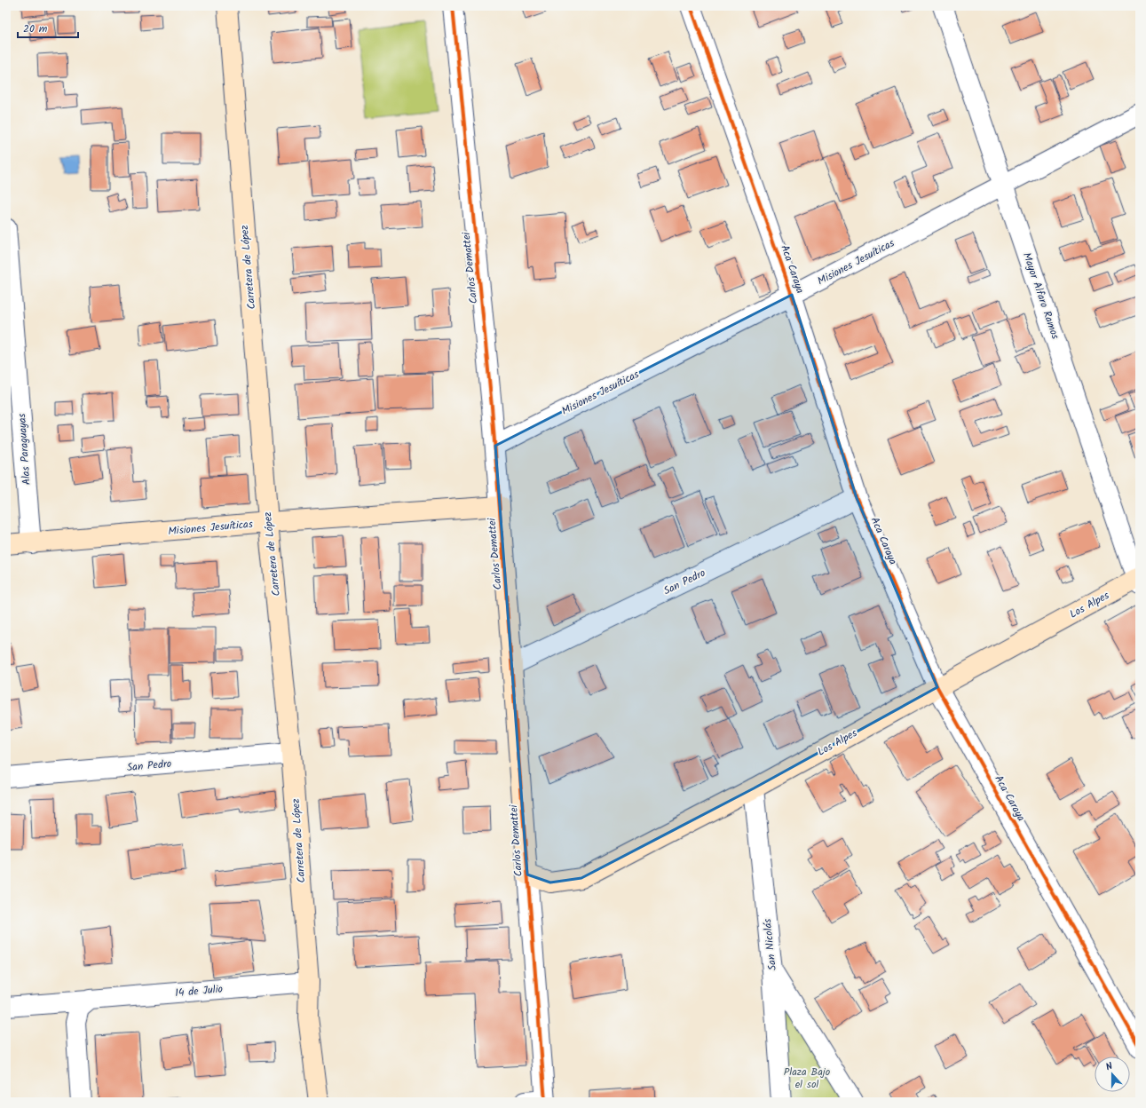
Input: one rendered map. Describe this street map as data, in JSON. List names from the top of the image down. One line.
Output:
{"streets":{"main road":["Misiones Jesuíticas","Carretera de López","Carlos Demattei","Los Alpes"],"street":["Aca Caraya","Mayor Alfaro Ramos","Alas Paraguayas","San Pedro","San Nicolás","14 de Julio"]},"crossings":[["Misiones Jesuíticas","Carretera de López"],["Misiones Jesuíticas","Carlos Demattei"],["Misiones Jesuíticas","Aca Caraya"],["Misiones Jesuíticas","Mayor Alfaro Ramos"],["Misiones Jesuíticas","Alas Paraguayas"],["Carretera de López","San Pedro"],["Carretera de López","14 de Julio"],["Carlos Demattei","San Pedro"],["Carlos Demattei","Los Alpes"],["Aca Caraya","San Pedro"],["Aca Caraya","Los Alpes"],["Mayor Alfaro Ramos","Los Alpes"],["Los Alpes","San Nicolás"]],"parks":["Plaza Bajo el sol"],"scale_bar":"20 m","north":"top"}
